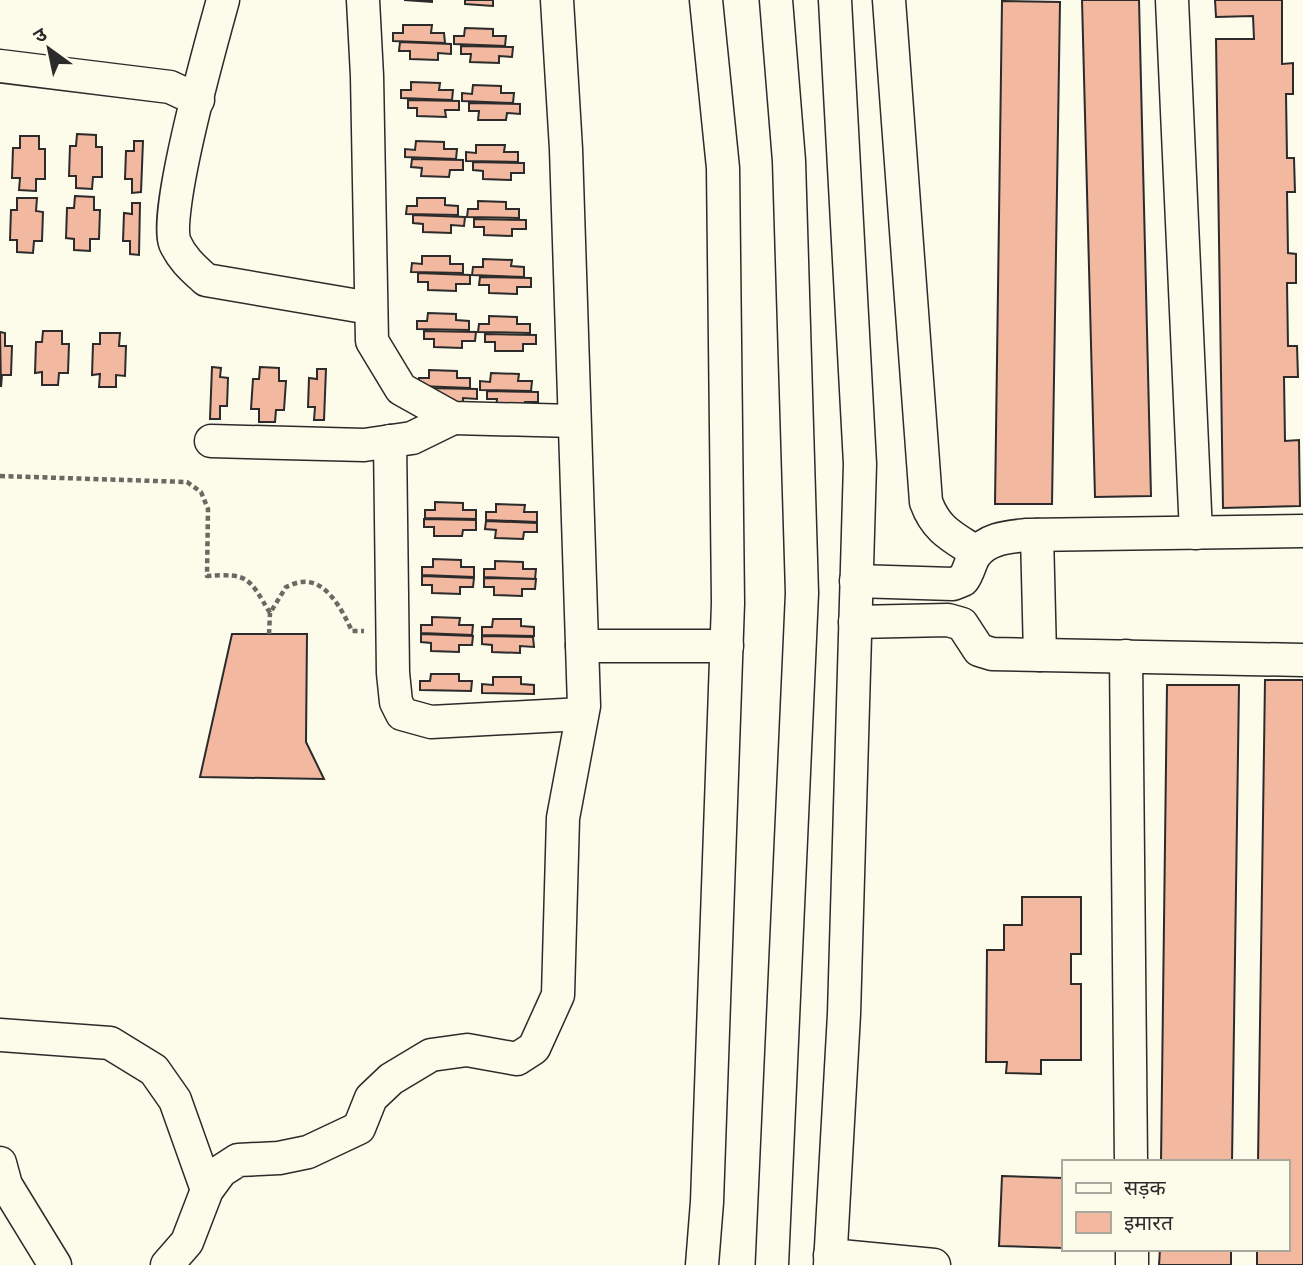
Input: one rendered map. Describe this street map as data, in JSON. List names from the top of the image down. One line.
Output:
{"legend":["सड़क","इमारत"],"north":"top left"}
